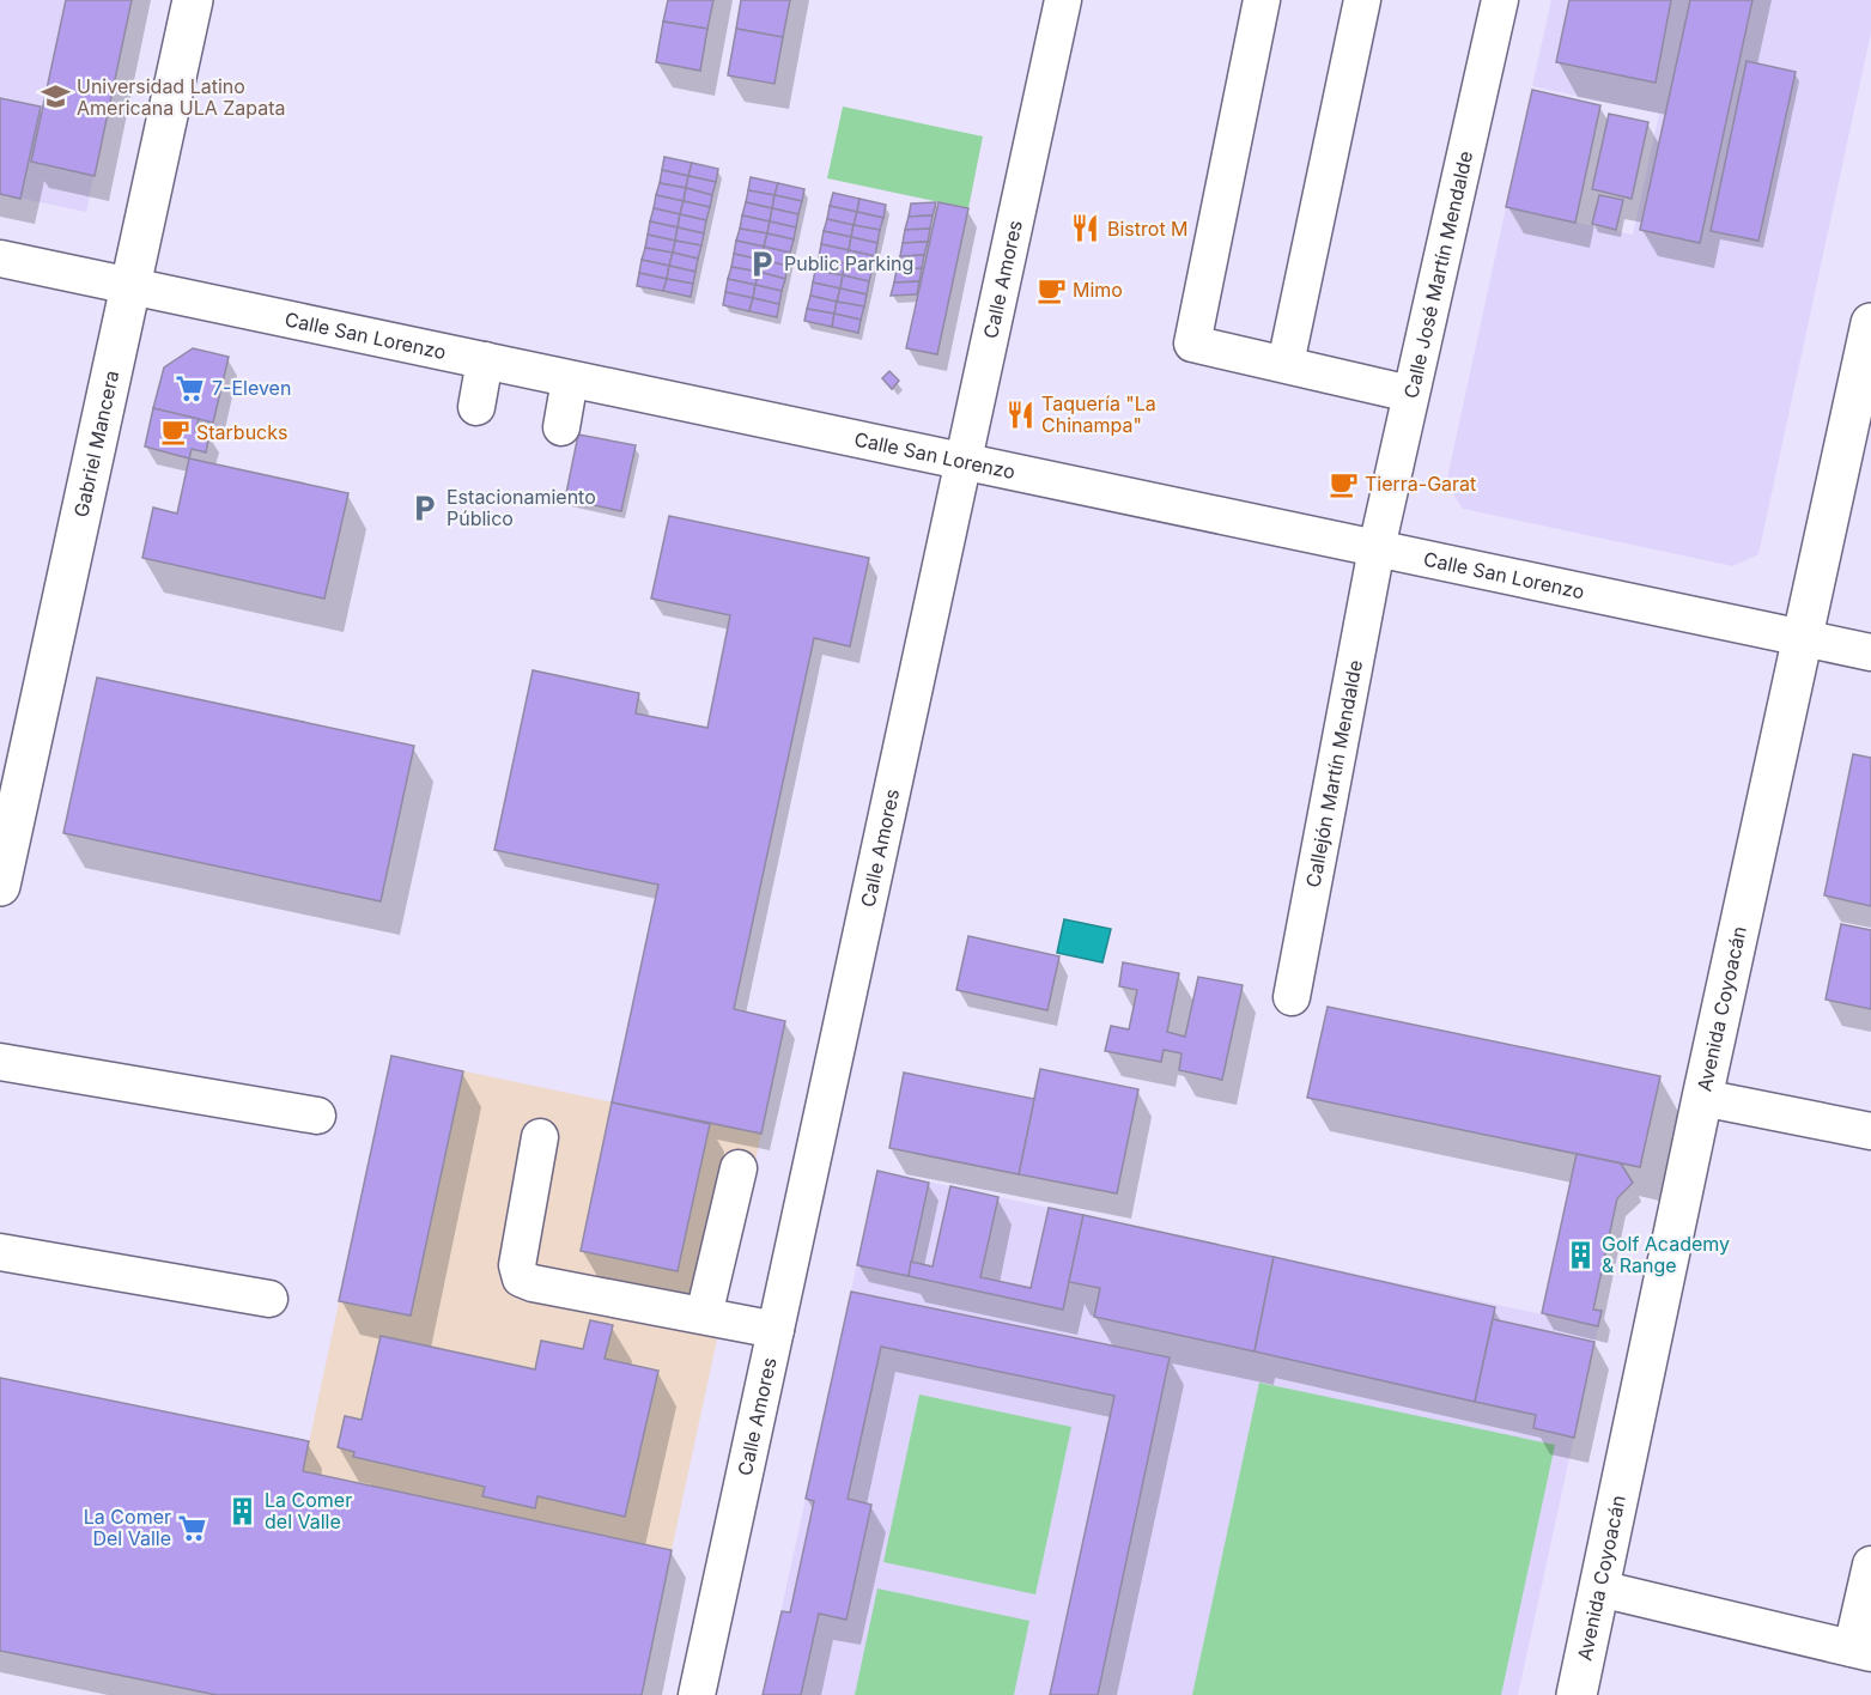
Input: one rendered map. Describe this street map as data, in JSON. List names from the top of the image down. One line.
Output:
{"streets":{"main road":["Gabriel Mancera","Avenida Coyoacán"],"street":["Calle José Martín Mendalde","Calle Amores","Calle San Lorenzo","Callejón Martín Mendalde"]},"crossings":[["Calle José Martín Mendalde","Calle San Lorenzo"],["Calle José Martín Mendalde","Callejón Martín Mendalde"],["Calle Amores","Calle San Lorenzo"],["Calle San Lorenzo","Gabriel Mancera"],["Calle San Lorenzo","Callejón Martín Mendalde"],["Calle San Lorenzo","Avenida Coyoacán"]],"places":{"school or university":["Universidad Latino Americana ULA Zapata"],"restaurant":["Bistrot M","Taquería \"La Chinampa\""],"parking":["Public Parking","Estacionamiento Público"],"cafe":["Mimo","Starbucks","Tierra-Garat"],"supermarket":["7-Eleven","La Comer Del Valle"],"building":["Golf Academy & Range","La Comer del Valle"]}}
